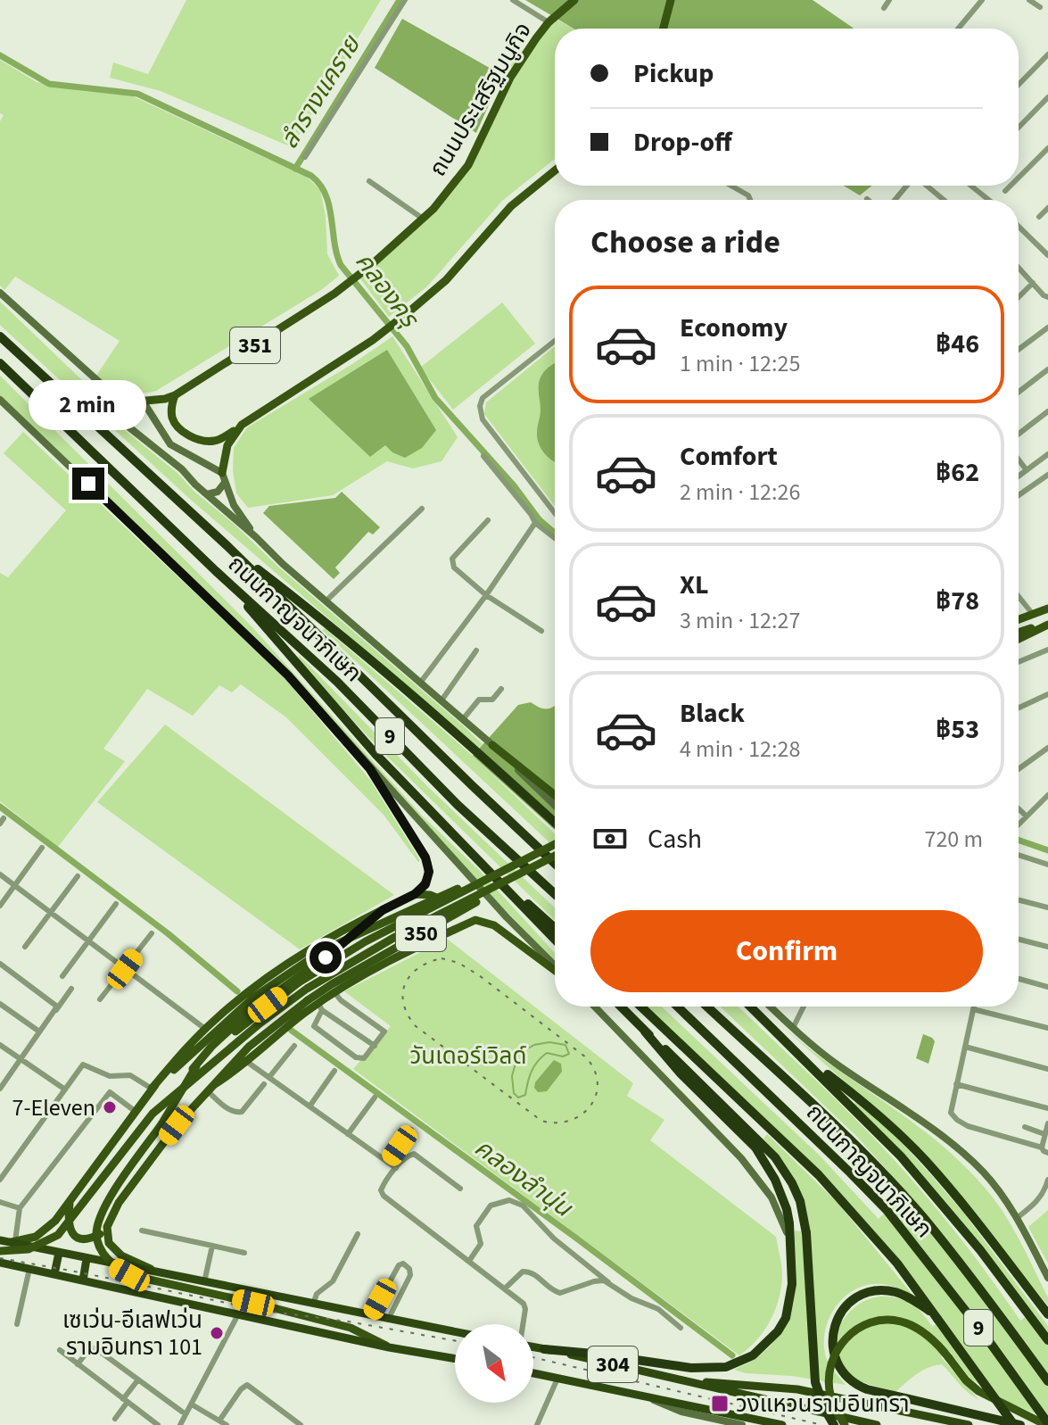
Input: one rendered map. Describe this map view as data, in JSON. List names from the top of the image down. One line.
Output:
{"streets":{"highway":["ถนนกาญจนาภิเษก","9","304"],"main road":["ถนนประเสริฐมนูกิจ","351","350"]},"water":["ลำรางแคราย","คลองครุ","คลองลำนุ่น"],"parks":["วันเดอร์เวิลด์"],"places":{"other":["7-Eleven","เซเว่น-อีเลฟเว่น รามอินทรา 101"],"transit":["วงแหวนรามอินทรา"]},"north":"bottom right","page":{"banner":["Pickup","Drop-off"],"heading":"Choose a ride","list":[{"name":"Economy","note":"1 min · 12:25","value":"฿46"},{"name":"Comfort","note":"2 min · 12:26","value":"฿62"},{"name":"XL","note":"3 min · 12:27","value":"฿78"},{"name":"Black","note":"4 min · 12:28","value":"฿53"}],"bubble":"2 min","pay":["Cash","720 m"],"buttons":"Confirm"}}
